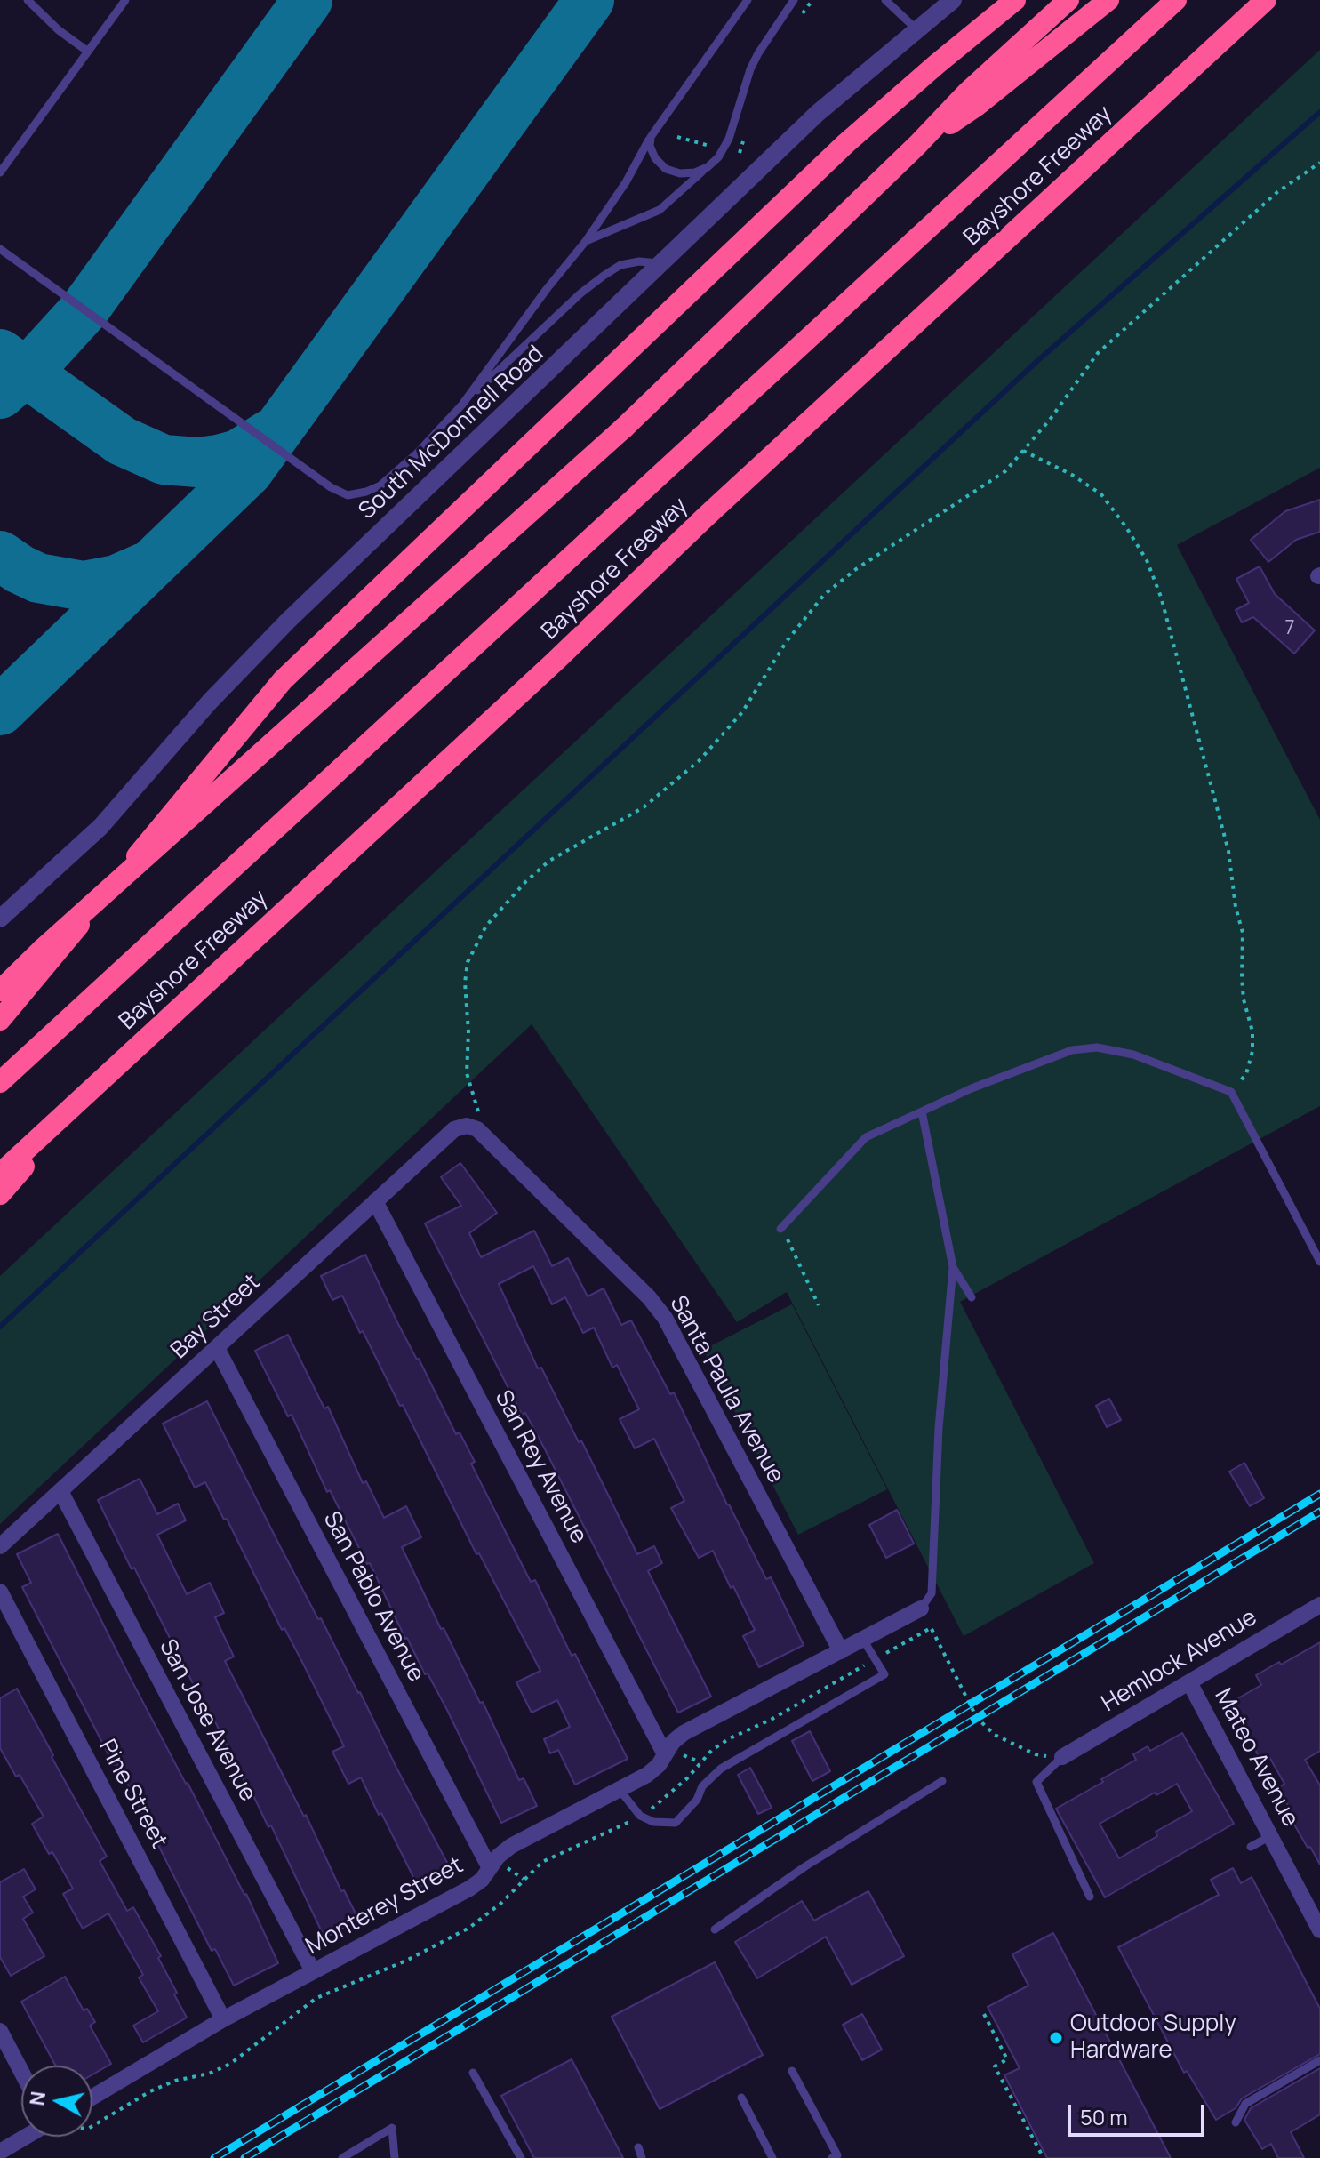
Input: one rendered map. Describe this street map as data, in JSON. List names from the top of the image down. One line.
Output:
{"streets":{"highway":["Bayshore Freeway"],"street":["South McDonnell Road","Bay Street","Santa Paula Avenue","San Rey Avenue","San Pablo Avenue","Hemlock Avenue","San Jose Avenue","Mateo Avenue","Pine Street","Monterey Street"]},"crossings":[["Bay Street","Santa Paula Avenue"],["Bay Street","San Rey Avenue"],["Bay Street","San Pablo Avenue"],["Bay Street","San Jose Avenue"],["Santa Paula Avenue","Monterey Street"],["San Rey Avenue","Monterey Street"],["San Pablo Avenue","Monterey Street"],["Hemlock Avenue","Mateo Avenue"],["San Jose Avenue","Monterey Street"],["Pine Street","Monterey Street"]],"places":["Outdoor Supply Hardware"],"house_numbers":["7"],"scale_bar":"50 m","north":"left"}
